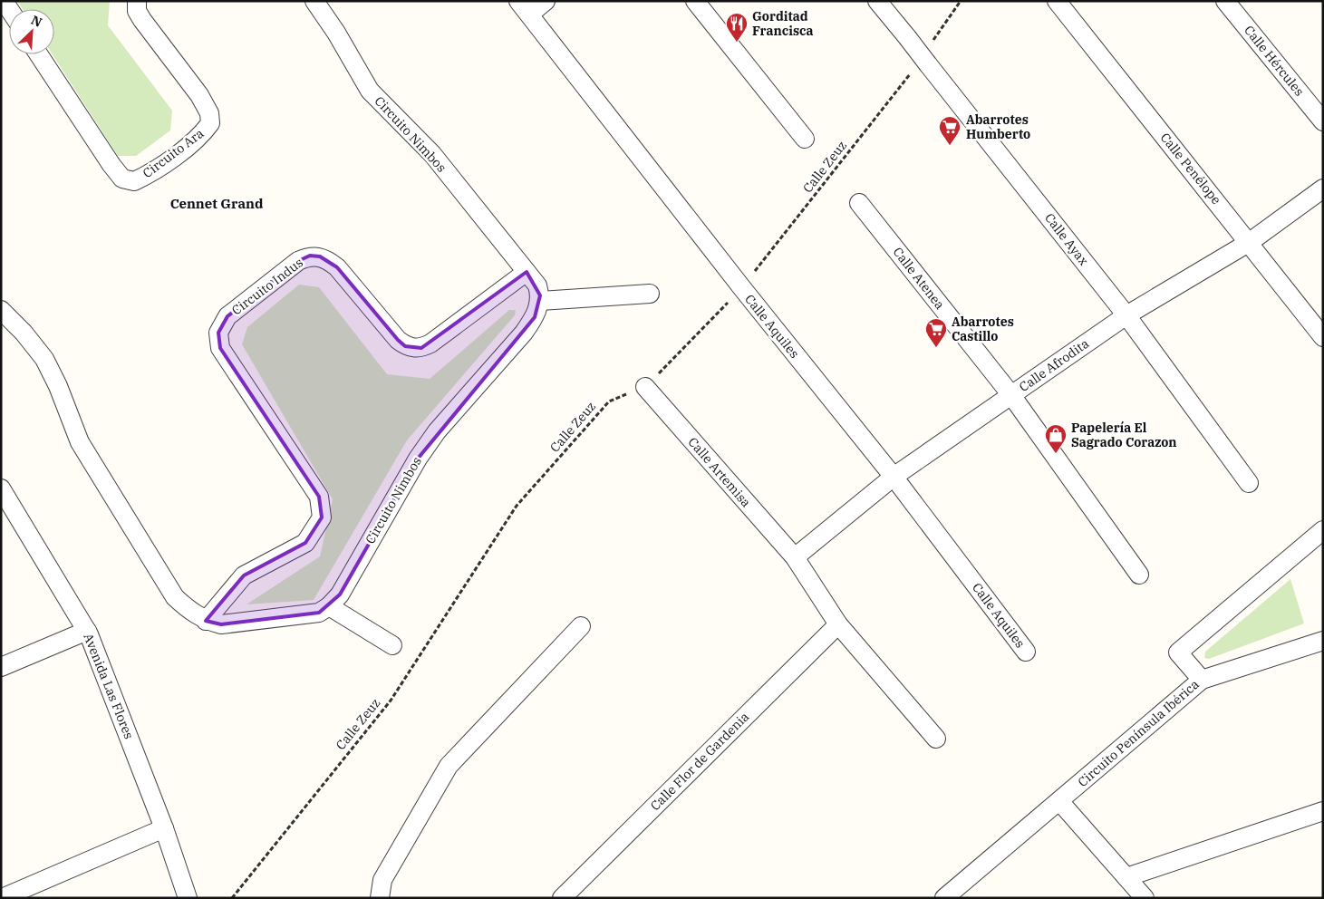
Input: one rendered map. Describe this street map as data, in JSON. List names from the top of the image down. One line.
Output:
{"streets":{"street":["Calle Hércules","Circuito Nimbos","Circuito Ara","Calle Penélope","Calle Ayax","Calle Atenea","Circuito Indus","Calle Aquiles","Calle Afrodita","Calle Artemisa","Avenida Las Flores","Circuito Península Ibérica","Calle Flor de Gardenia"],"path":["Calle Zeuz"]},"crossings":[["Circuito Nimbos","Circuito Indus"],["Calle Zeuz","Calle Ayax"],["Calle Zeuz","Calle Aquiles"],["Calle Zeuz","Calle Artemisa"],["Calle Penélope","Calle Afrodita"],["Calle Ayax","Calle Afrodita"],["Calle Atenea","Calle Afrodita"],["Calle Aquiles","Calle Afrodita"],["Calle Afrodita","Calle Artemisa"],["Calle Artemisa","Calle Flor de Gardenia"]],"districts":["Cennet Grand"],"places":{"restaurant":["Gorditad Francisca"],"supermarket":["Abarrotes Humberto","Abarrotes Castillo"],"shop":["Papelería El Sagrado Corazon"]},"north":"top right"}
